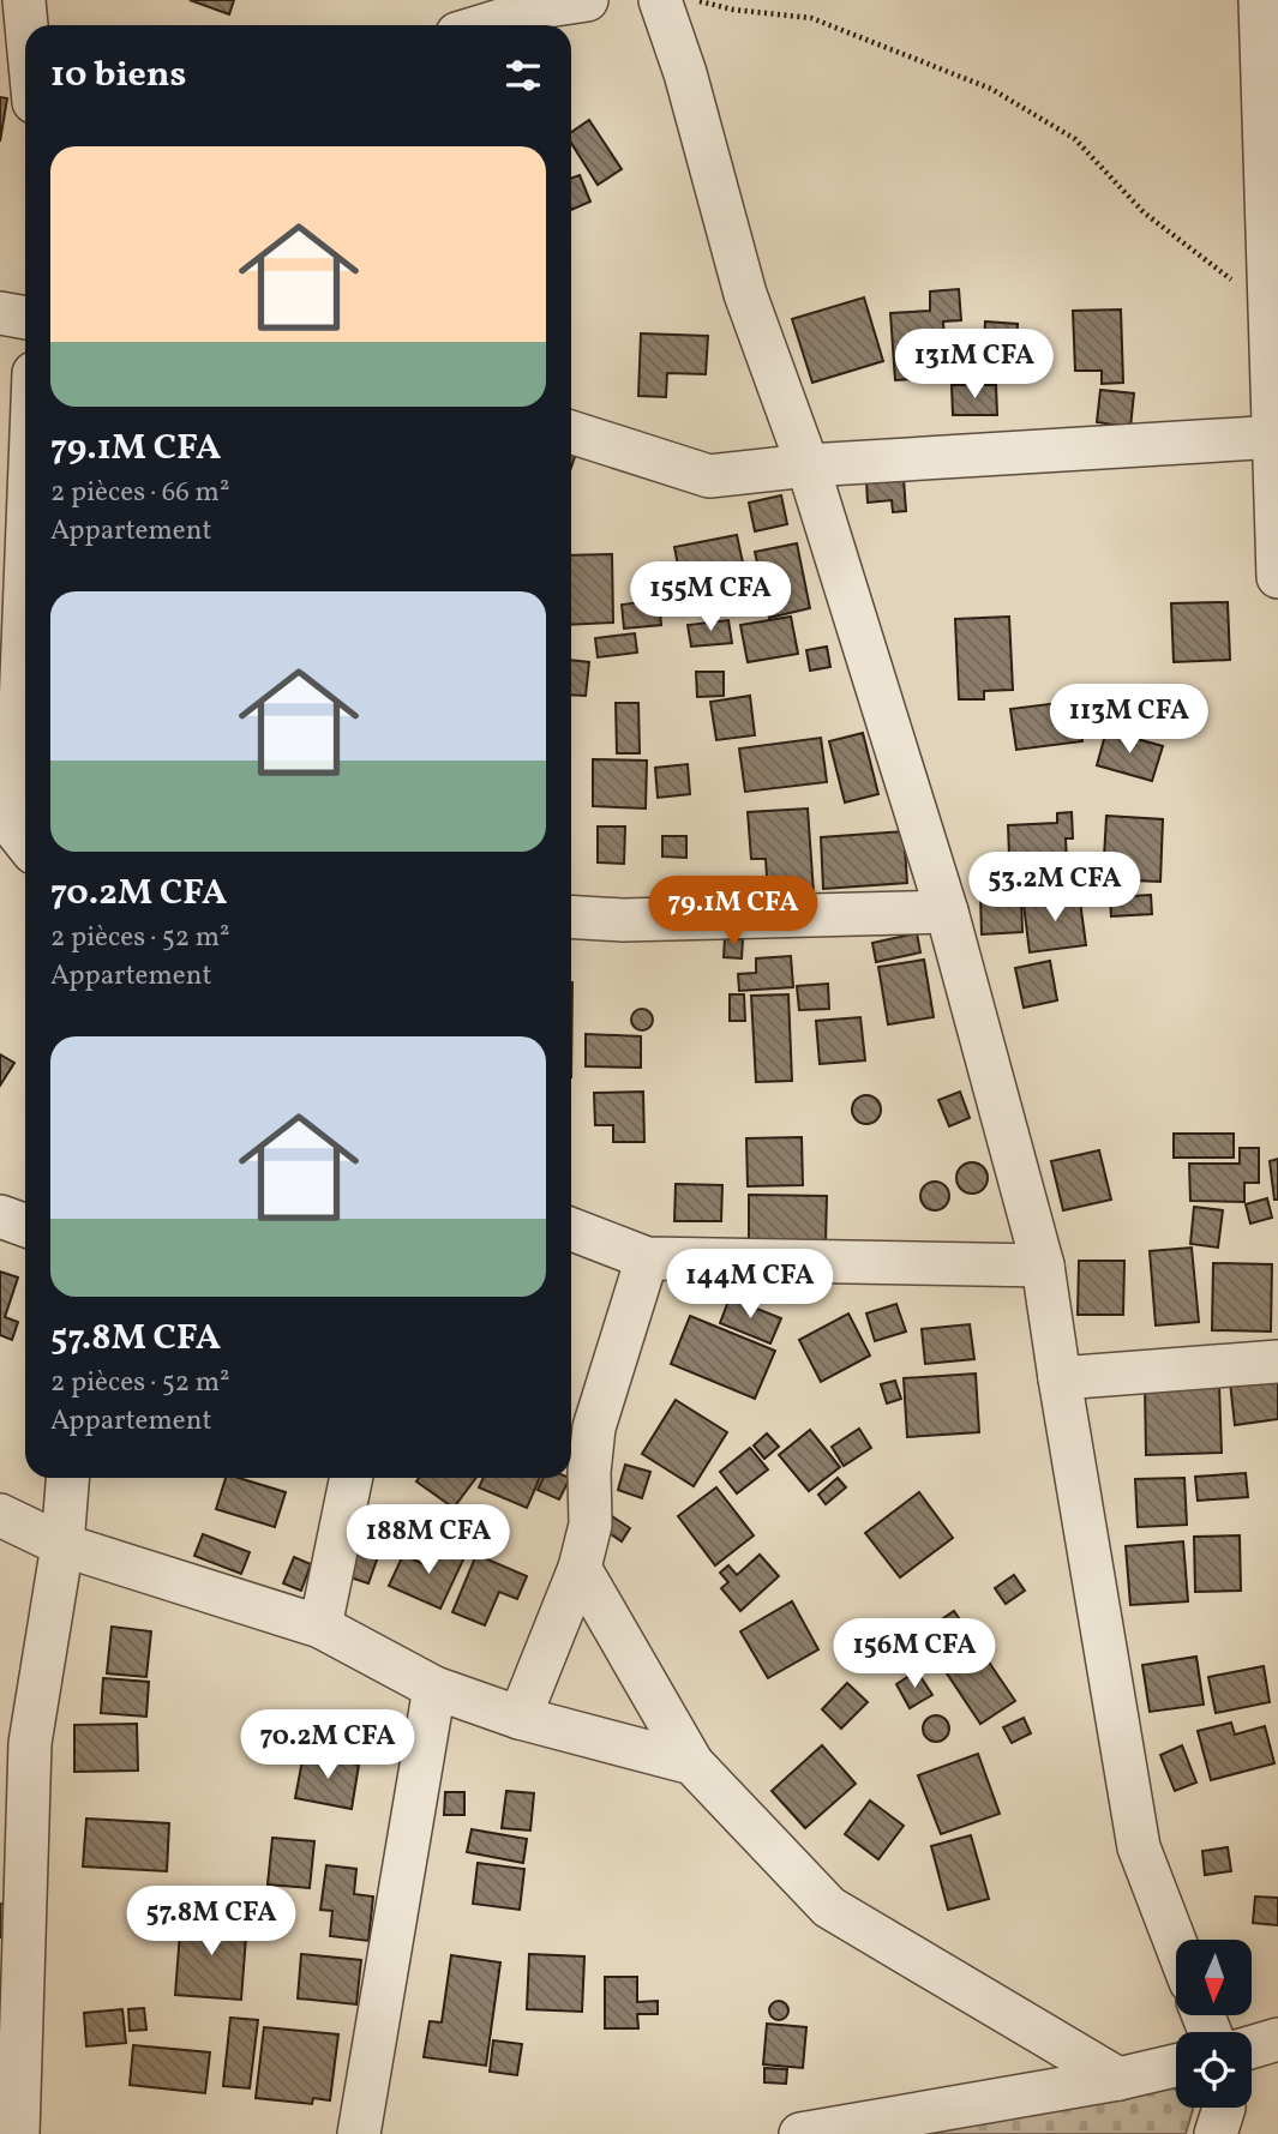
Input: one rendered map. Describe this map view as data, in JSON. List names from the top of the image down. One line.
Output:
{"north":"bottom","page":{"heading":"10 biens","list":[{"name":"79.1M CFA","note":"2 pièces · 66 m² · Appartement"},{"name":"70.2M CFA","note":"2 pièces · 52 m² · Appartement"},{"name":"57.8M CFA","note":"2 pièces · 52 m² · Appartement"}],"price":["131M CFA","155M CFA","113M CFA","53.2M CFA","79.1M CFA","144M CFA","188M CFA","156M CFA","70.2M CFA","57.8M CFA"]}}
